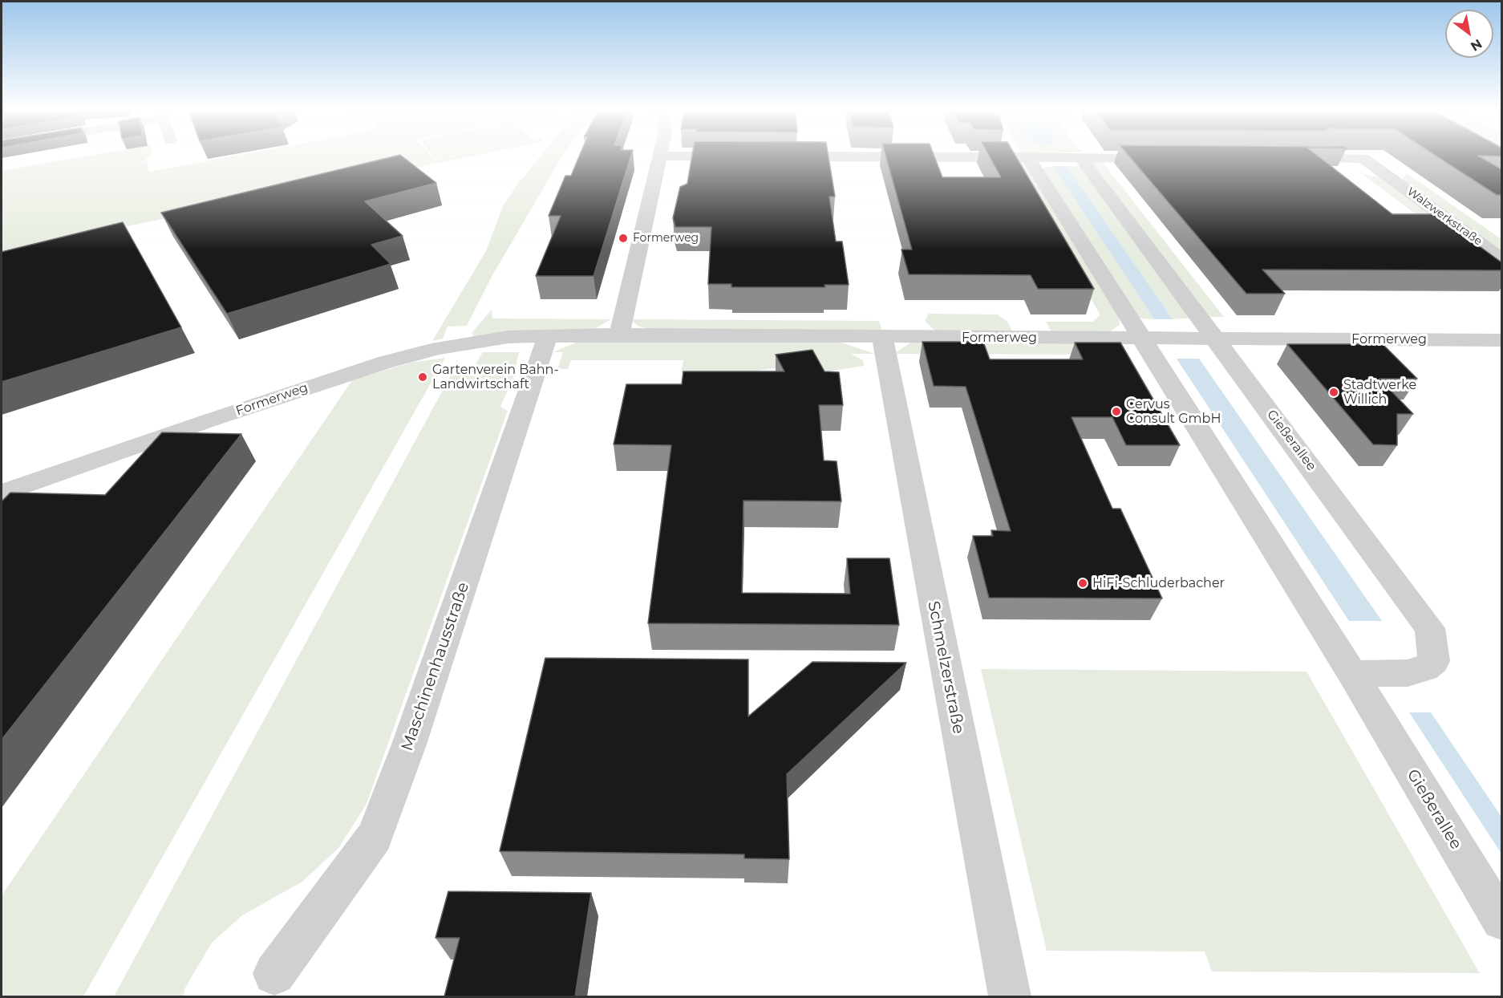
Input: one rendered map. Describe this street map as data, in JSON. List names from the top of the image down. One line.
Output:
{"streets":{"street":["Walzwerkstraße","Formerweg","Gießerallee","Maschinenhausstraße","Schmelzerstraße"]},"crossings":[["Formerweg","Gießerallee"],["Formerweg","Maschinenhausstraße"],["Formerweg","Schmelzerstraße"]],"places":["Formerweg","Gartenverein Bahn- Landwirtschaft","Stadtwerke Willich","Cervus Consult GmbH","HiFi-Schluderbacher"],"north":"bottom right"}
